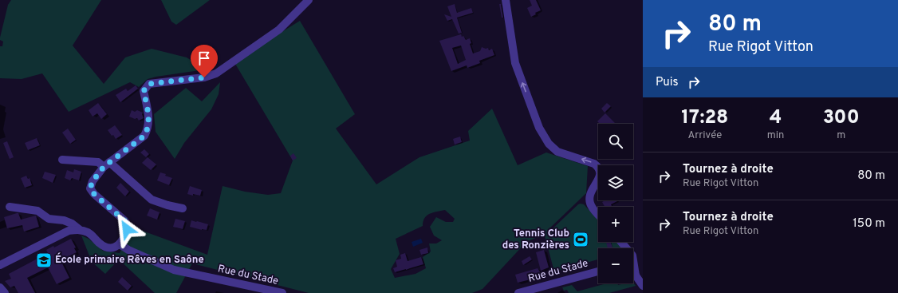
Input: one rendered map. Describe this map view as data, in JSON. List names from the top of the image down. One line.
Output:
{"streets":{"street":["Rue du Stade"]},"places":{"sports":["Tennis Club des Ronzières"],"school or university":["École primaire Rêves en Saône"]},"page":{"turn":["80 m","Rue Rigot Vitton"],"then":"Puis","eta":["17:28","Arrivée","4","min","300","m"],"map_buttons":["+","−"],"list":[{"name":"Tournez à droite","note":"Rue Rigot Vitton","value":"80 m"},{"name":"Tournez à droite","note":"Rue Rigot Vitton","value":"150 m"}]}}
